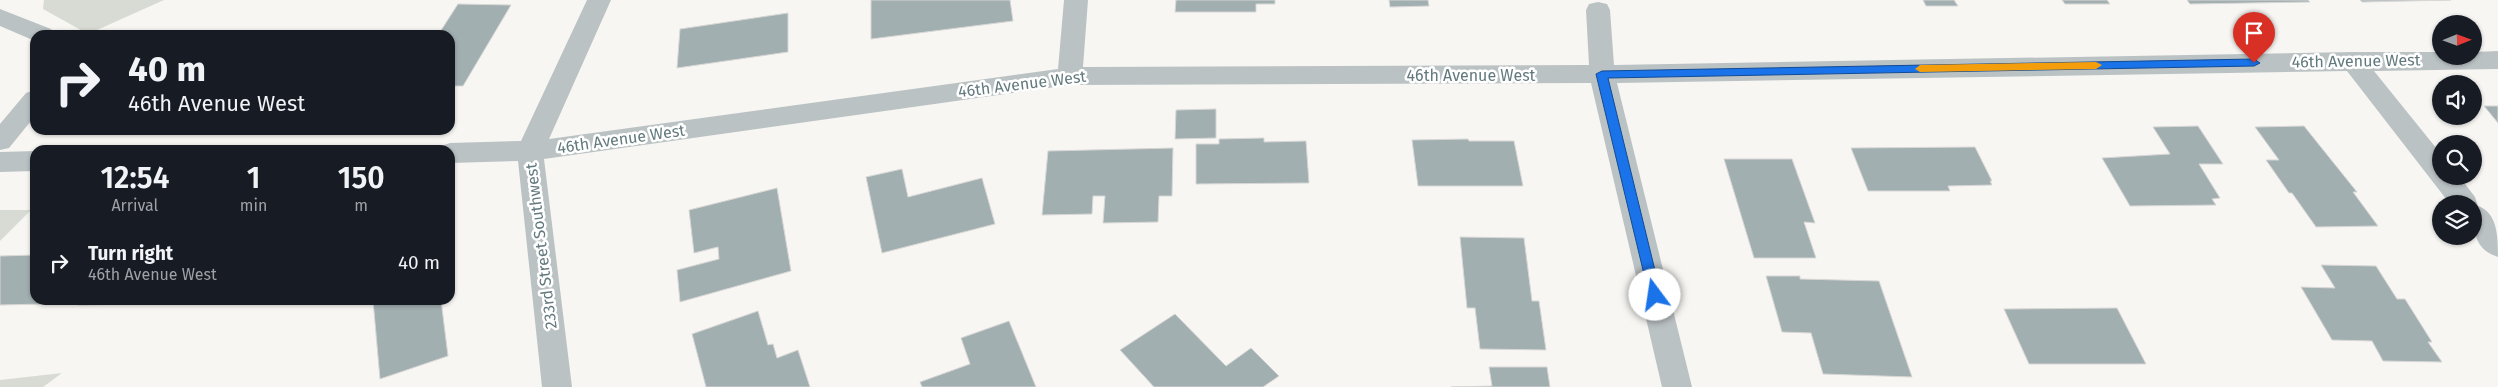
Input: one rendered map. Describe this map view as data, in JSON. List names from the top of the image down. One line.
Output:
{"streets":{"street":["46th Avenue West","233rd Street Southwest"]},"crossings":[["46th Avenue West","233rd Street Southwest"]],"north":"right","page":{"turn":["40 m","46th Avenue West"],"eta":["12:54","Arrival","1","min","150","m"],"list":[{"name":"Turn right","note":"46th Avenue West","value":"40 m"}]}}
